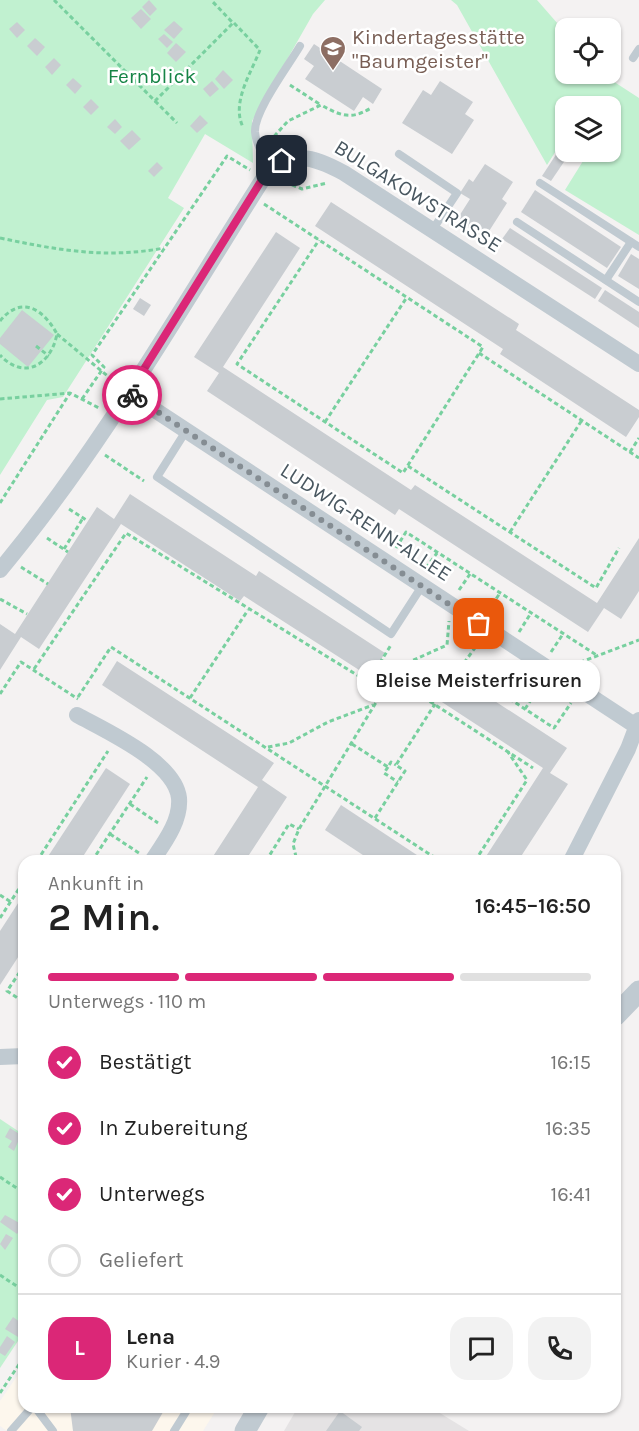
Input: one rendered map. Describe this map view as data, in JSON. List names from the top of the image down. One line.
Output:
{"streets":{"street":["BULGAKOWSTRASSE","LUDWIG-RENN-ALLEE"]},"parks":["Fernblick"],"places":{"school or university":["Kindertagesstätte \"Baumgeister\""],"other":["Bleise Meisterfrisuren"]},"page":{"bubble":"Bleise Meisterfrisuren","heading":["2 Min.","Ankunft in","16:45–16:50"],"panel":["Lena","Kurier · 4.9"],"bar":"Unterwegs · 110 m","list":[["Bestätigt","16:15"],["In Zubereitung","16:35"],["Unterwegs","16:41"],"Geliefert"],"round":"L"}}
